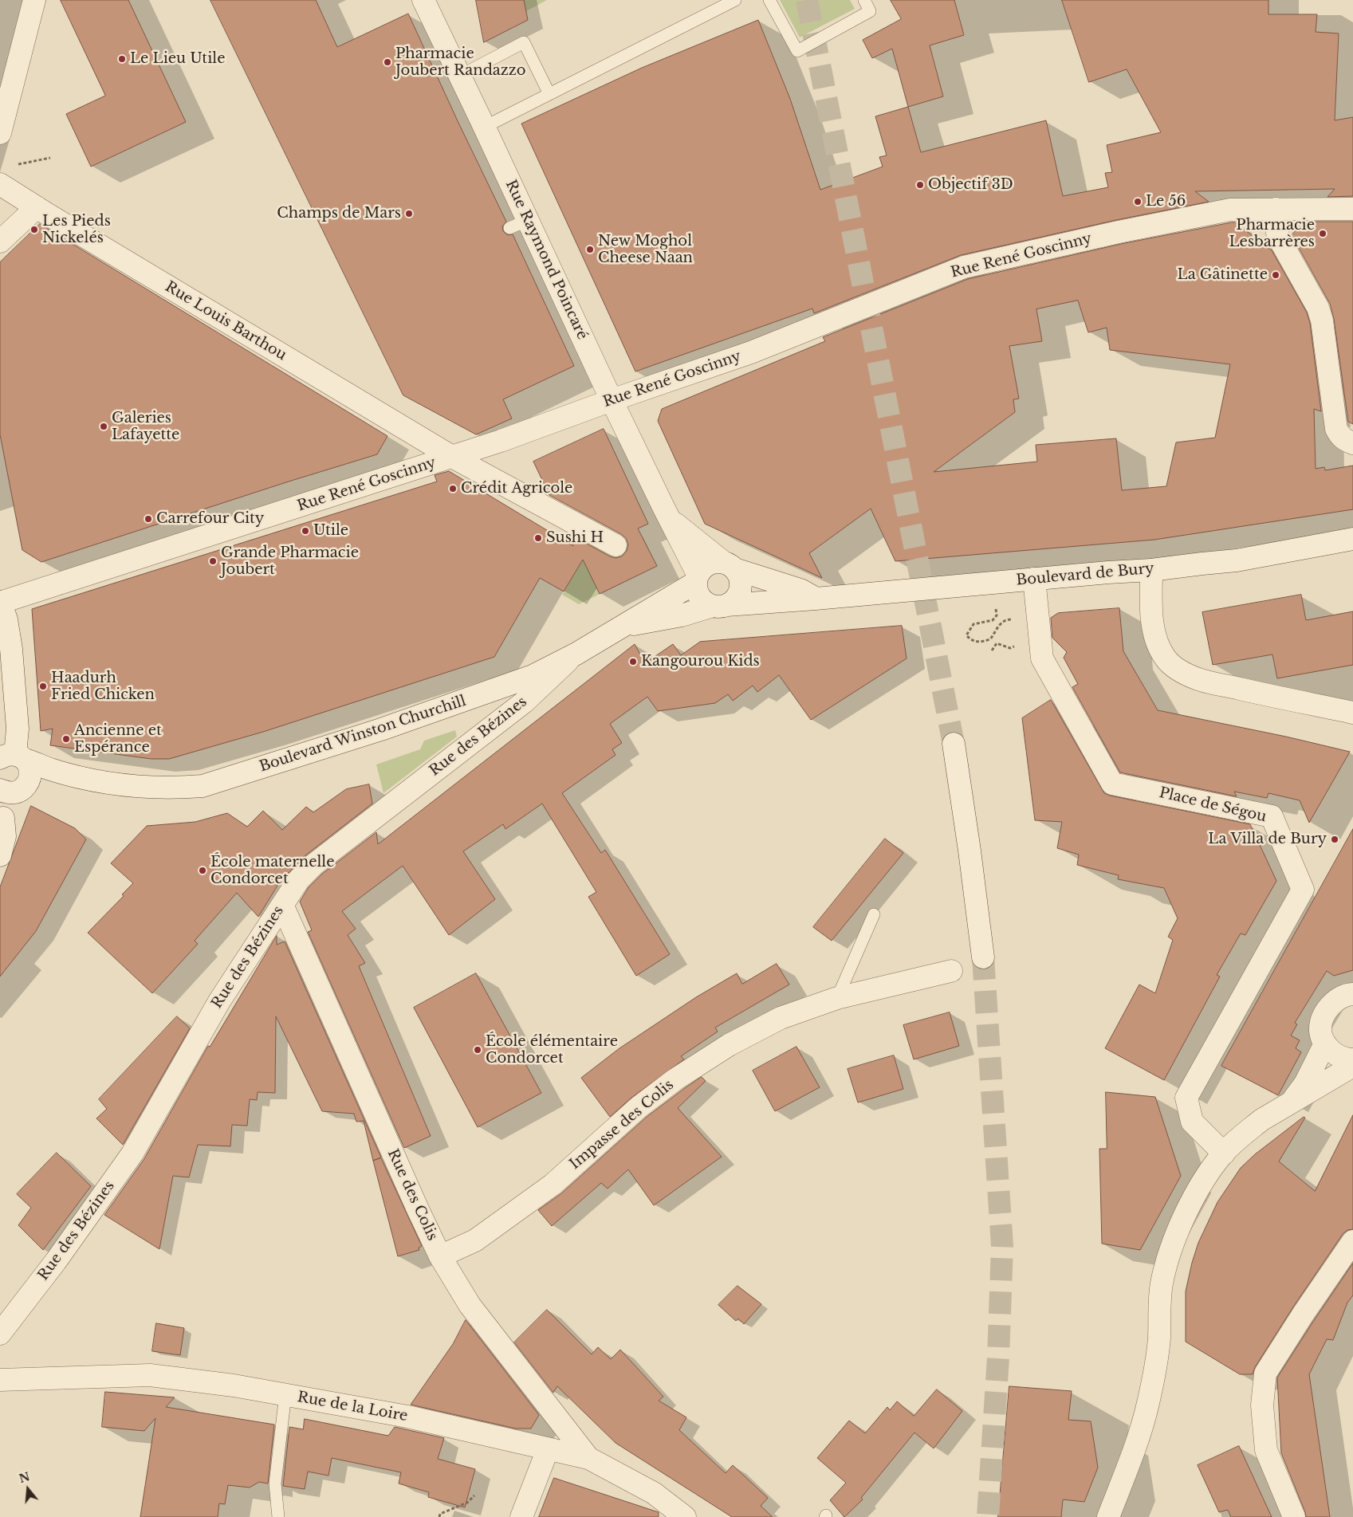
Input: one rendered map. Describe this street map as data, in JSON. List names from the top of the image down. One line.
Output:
{"streets":{"street":["Rue René Goscinny","Rue Raymond Poincaré","Rue Louis Barthou","Boulevard de Bury","Boulevard Winston Churchill","Rue des Bézines","Place de Ségou","Impasse des Colis","Rue des Colis","Rue de la Loire"]},"crossings":[["Rue René Goscinny","Rue Raymond Poincaré"],["Rue René Goscinny","Rue Louis Barthou"],["Rue Raymond Poincaré","Boulevard de Bury"],["Rue Raymond Poincaré","Boulevard Winston Churchill"],["Boulevard de Bury","Boulevard Winston Churchill"],["Boulevard de Bury","Place de Ségou"],["Boulevard Winston Churchill","Rue des Bézines"],["Rue des Bézines","Rue des Colis"],["Impasse des Colis","Rue des Colis"],["Rue des Colis","Rue de la Loire"]],"places":["Le Lieu Utile","Pharmacie Joubert Randazzo","Objectif 3D","Le 56","Champs de Mars","Les Pieds Nickelés","Pharmacie Lesbarrères","New Moghol Cheese Naan","La Gâtinette","Galeries Lafayette","Crédit Agricole","Carrefour City","Utile","Sushi H","Grande Pharmacie Joubert","Kangourou Kids","Haadurh Fried Chicken","Ancienne et Espérance","La Villa de Bury","École maternelle Condorcet","École élémentaire Condorcet"],"north":"top"}
